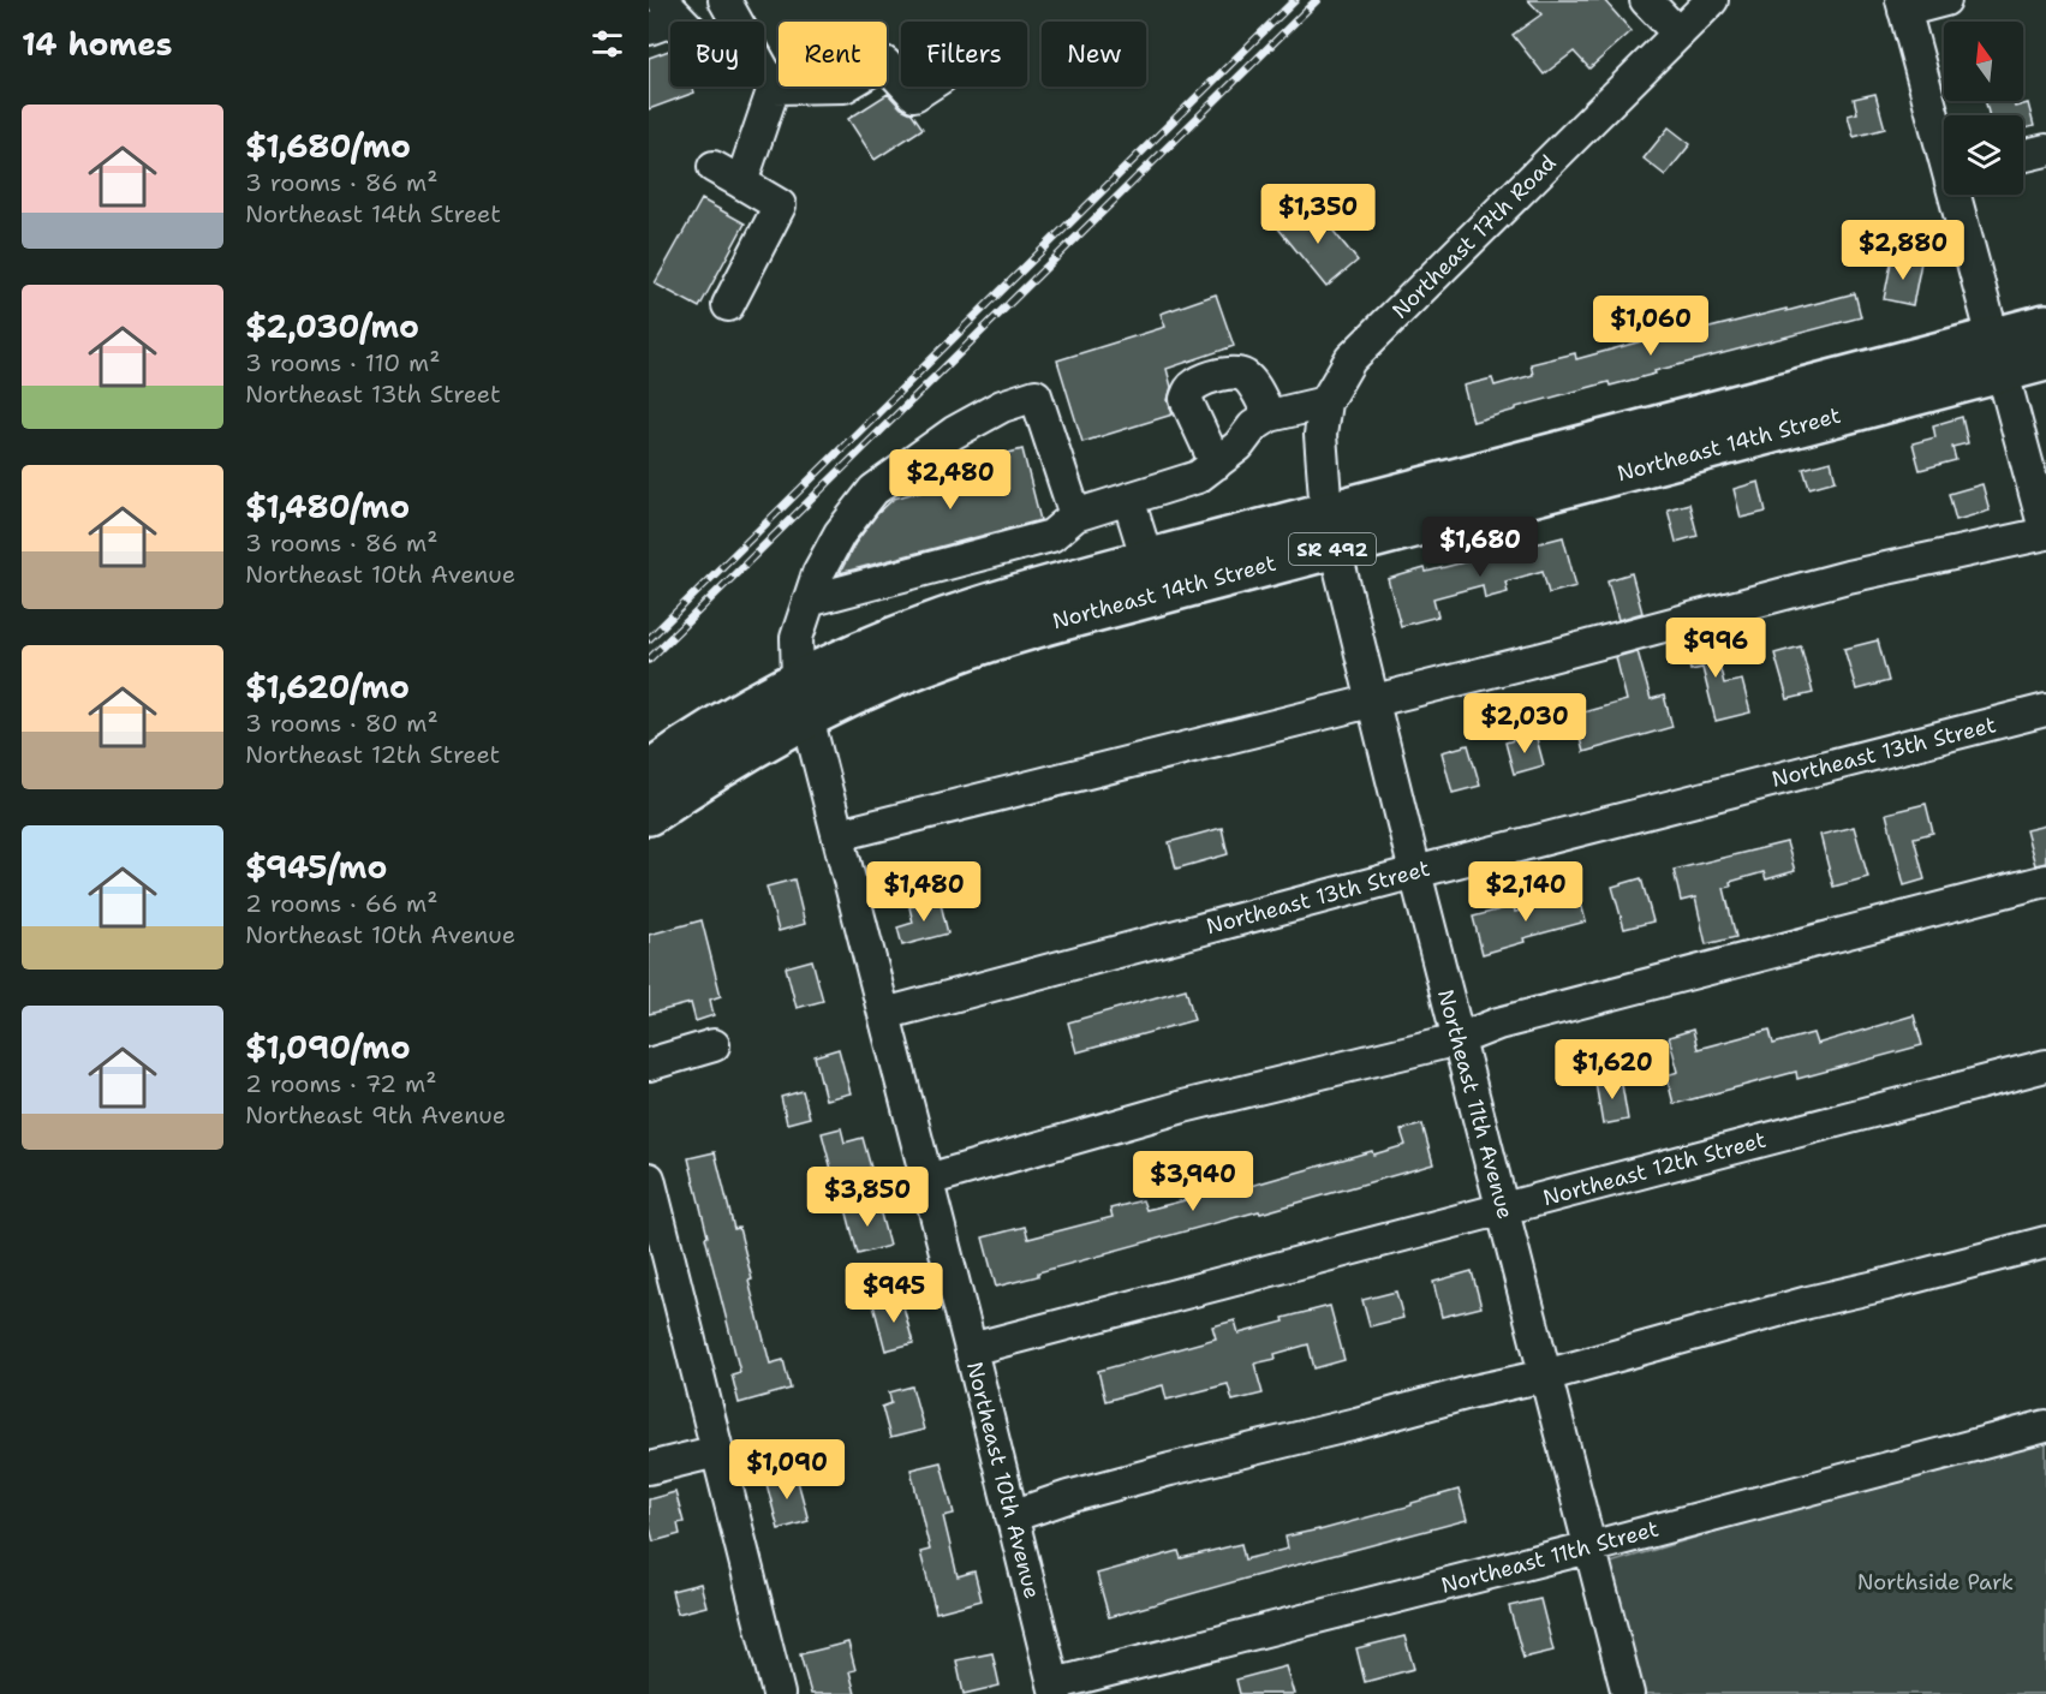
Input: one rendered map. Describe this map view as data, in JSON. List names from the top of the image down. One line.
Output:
{"streets":{"main road":["Northeast 14th Street","SR 492"],"street":["Northeast 17th Road","Northeast 13th Street","Northeast 11th Avenue","Northeast 12th Street","Northeast 10th Avenue","Northeast 11th Street"]},"crossings":[["Northeast 17th Road","Northeast 14th Street"],["Northeast 17th Road","Northeast 11th Avenue"],["Northeast 14th Street","Northeast 11th Avenue"],["Northeast 14th Street","Northeast 10th Avenue"],["Northeast 13th Street","Northeast 11th Avenue"],["Northeast 13th Street","Northeast 10th Avenue"],["Northeast 11th Avenue","Northeast 12th Street"],["Northeast 11th Avenue","Northeast 11th Street"],["Northeast 12th Street","Northeast 10th Avenue"],["Northeast 10th Avenue","Northeast 11th Street"]],"parks":["Northside Park"],"north":"top","page":{"heading":"14 homes","chip":["Buy","Rent","Filters","New"],"list":[{"name":"$1,680/mo","note":"3 rooms · 86 m² · Northeast 14th Street"},{"name":"$2,030/mo","note":"3 rooms · 110 m² · Northeast 13th Street"},{"name":"$1,480/mo","note":"3 rooms · 86 m² · Northeast 10th Avenue"},{"name":"$1,620/mo","note":"3 rooms · 80 m² · Northeast 12th Street"},{"name":"$945/mo","note":"2 rooms · 66 m² · Northeast 10th Avenue"},{"name":"$1,090/mo","note":"2 rooms · 72 m² · Northeast 9th Avenue"}],"price":["$1,350","$2,880","$1,060","$2,480","$1,680","$996","$2,030","$1,480","$2,140","$1,620","$3,940","$3,850","$945","$1,090"]}}
